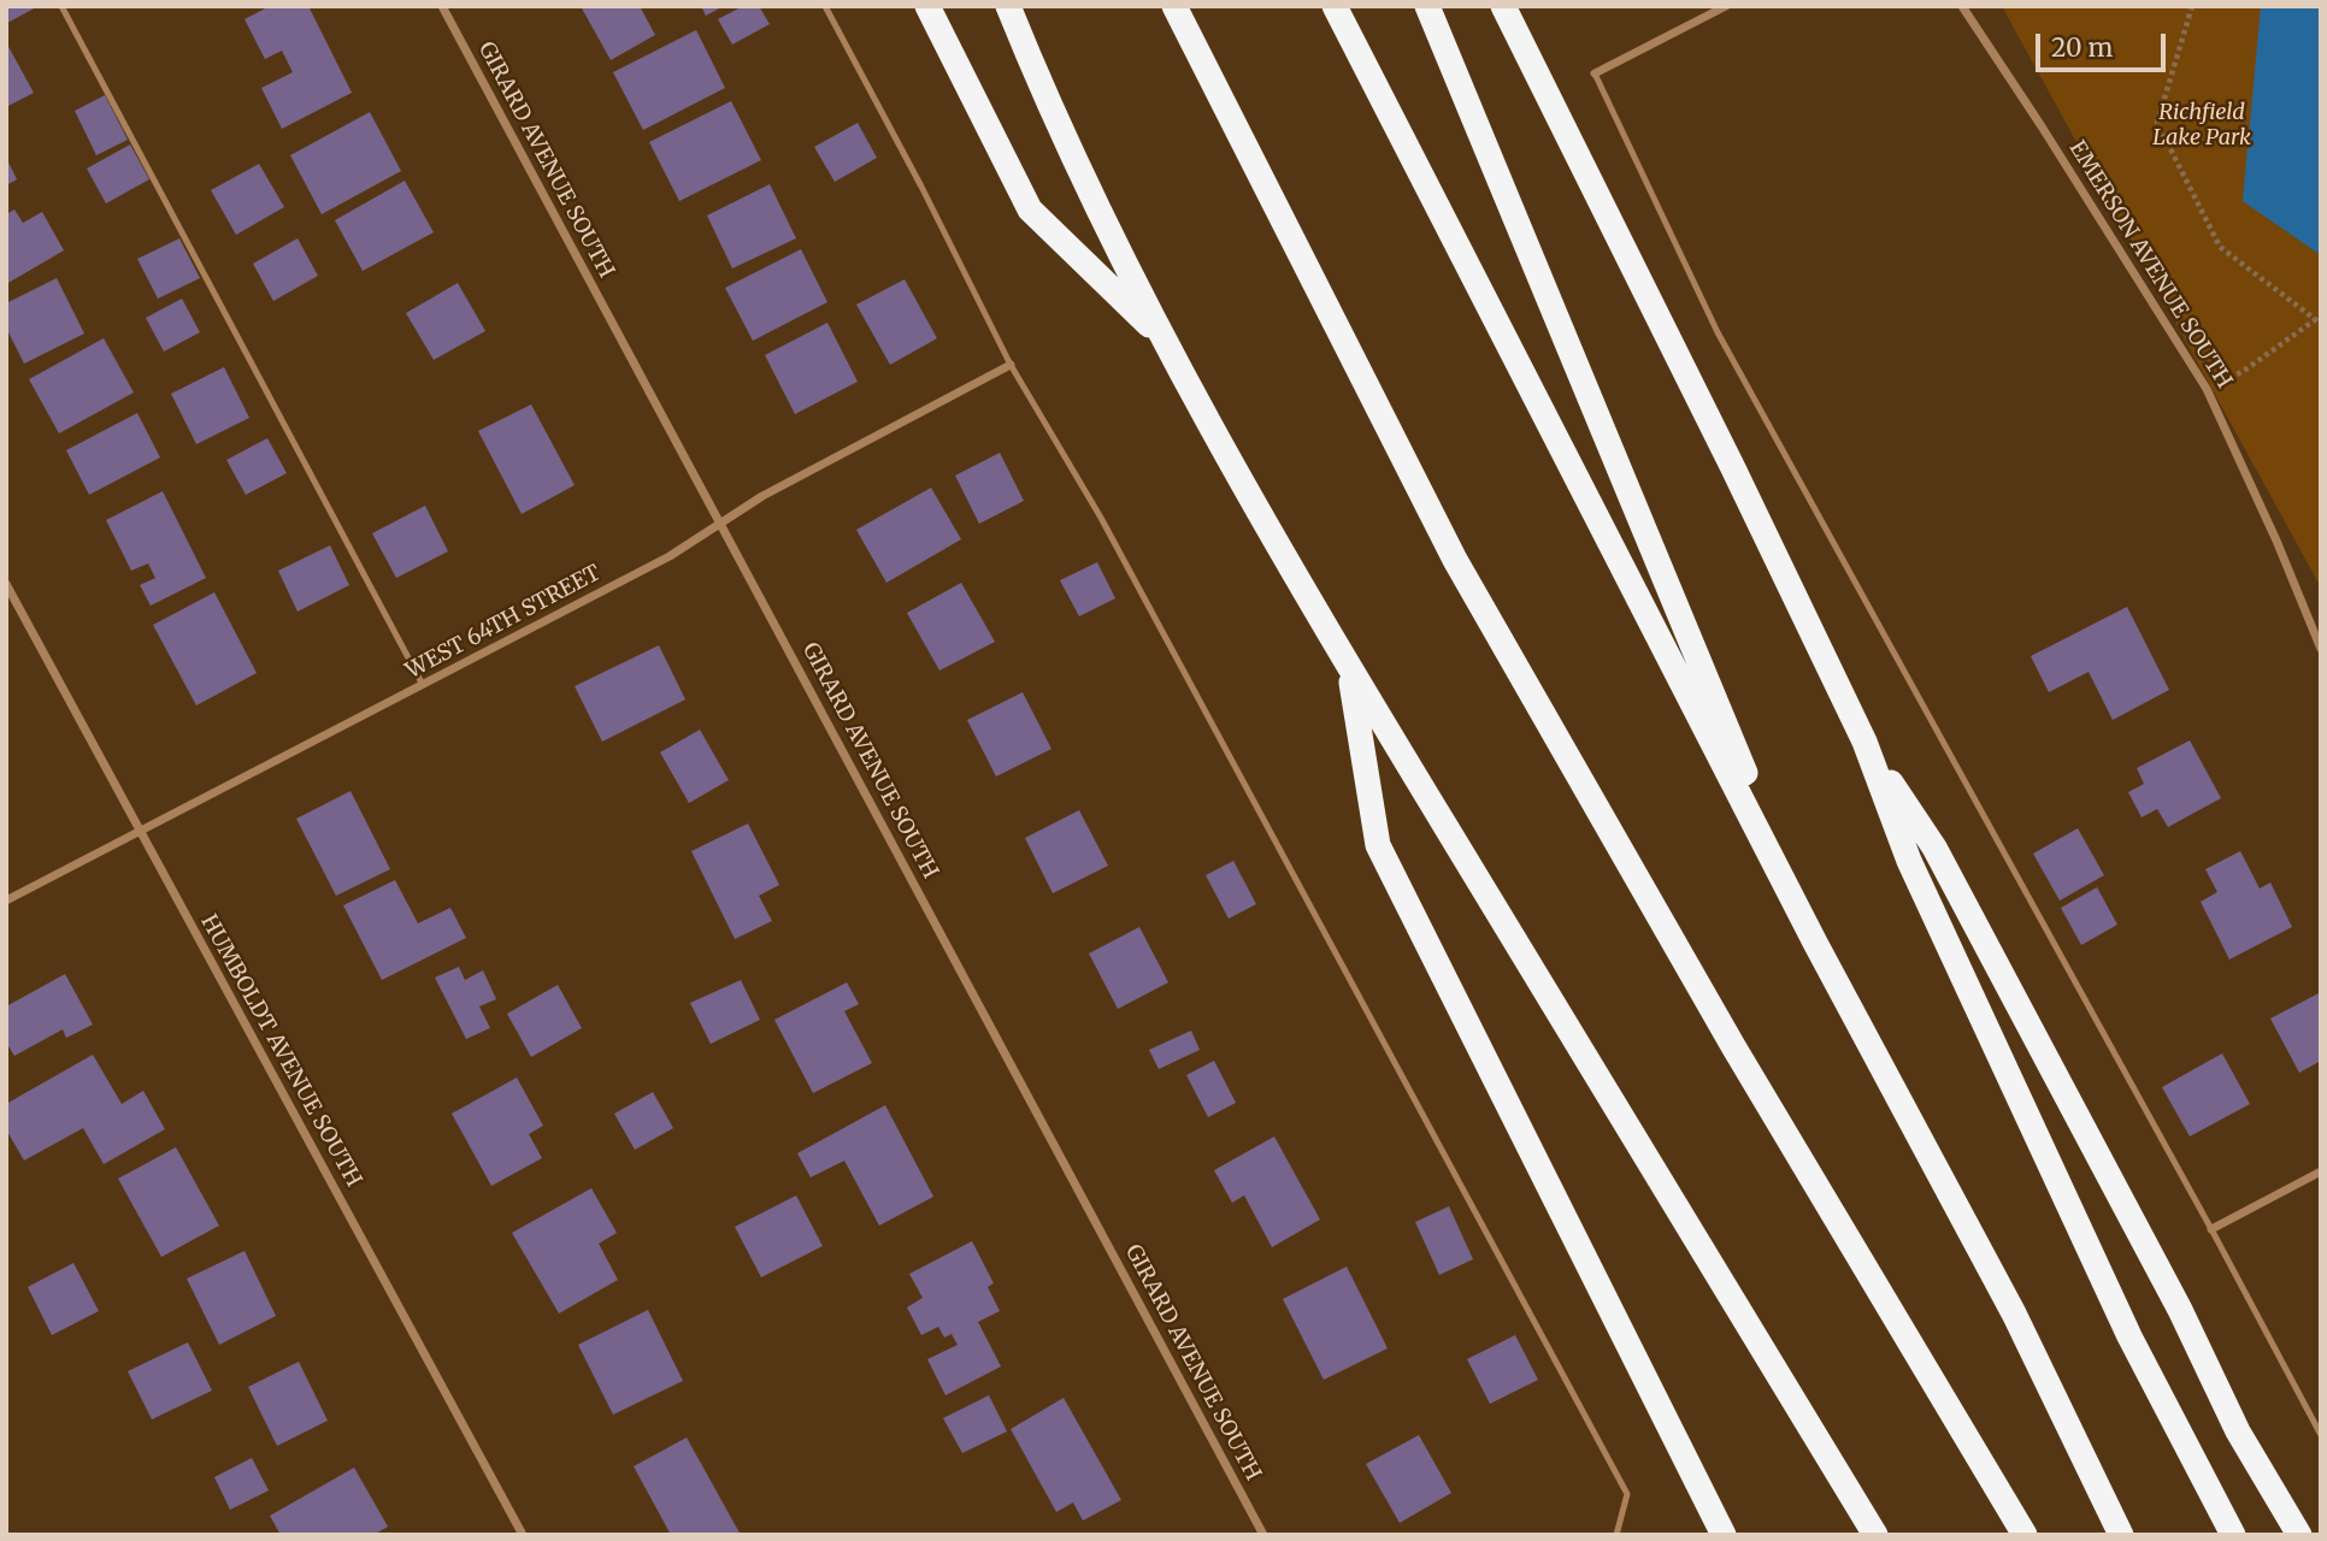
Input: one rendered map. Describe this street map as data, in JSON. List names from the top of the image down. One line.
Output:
{"streets":{"street":["GIRARD AVENUE SOUTH","EMERSON AVENUE SOUTH","WEST 64TH STREET","HUMBOLDT AVENUE SOUTH"]},"crossings":[["GIRARD AVENUE SOUTH","WEST 64TH STREET"],["WEST 64TH STREET","HUMBOLDT AVENUE SOUTH"]],"parks":["Richfield Lake Park"],"scale_bar":"20 m"}
